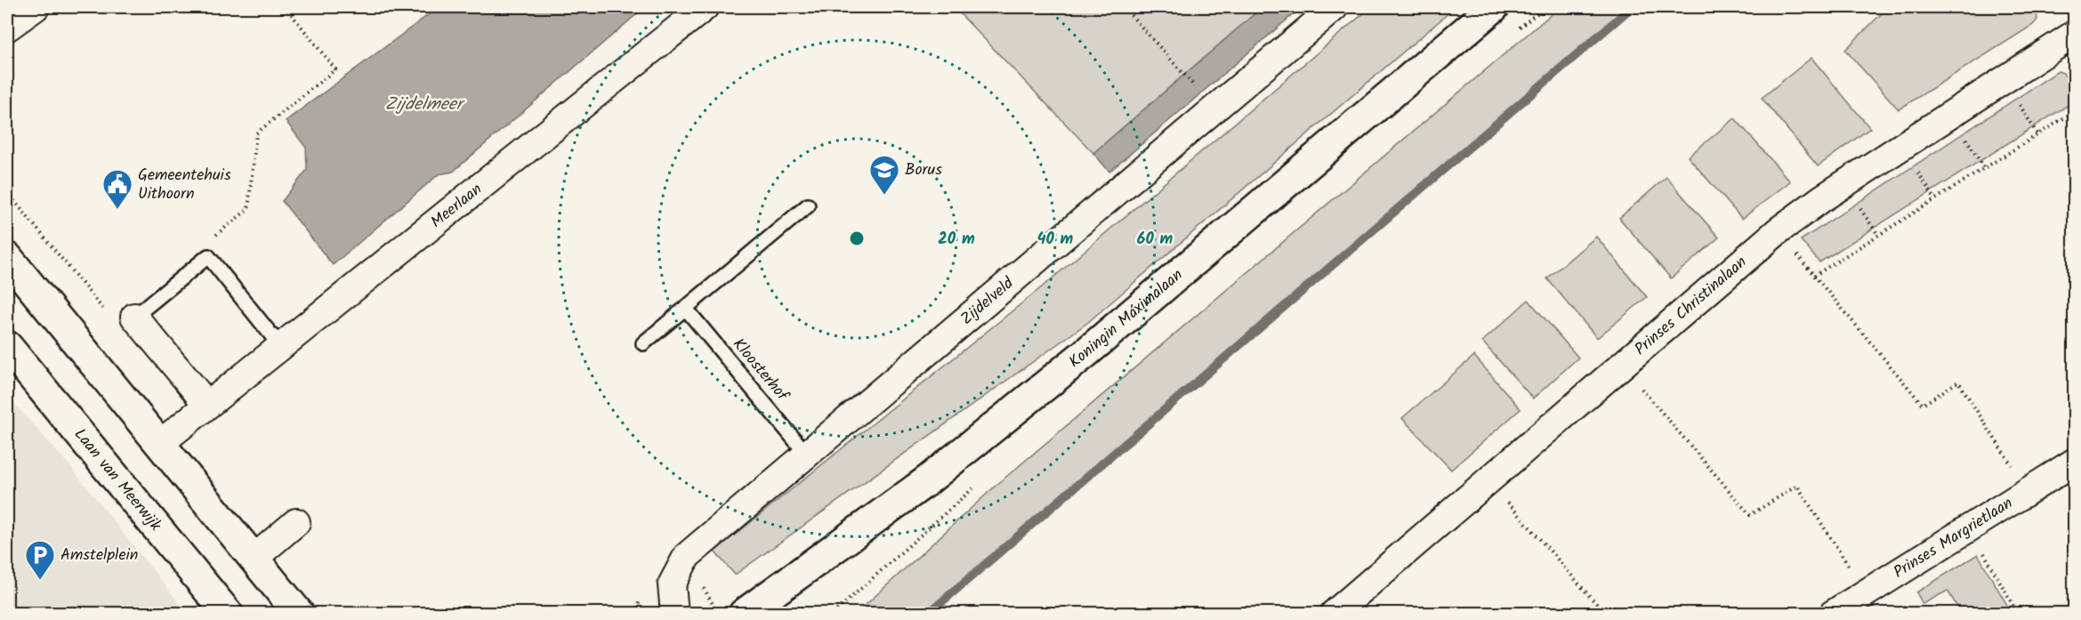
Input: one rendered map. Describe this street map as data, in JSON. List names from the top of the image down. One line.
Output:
{"streets":{"street":["Meerlaan","Zijdelveld","Prinses Christinalaan","Koningin Máximalaan","Laan van Meerwijk","Prinses Margrietlaan"],"lane":["Kloosterhof"]},"crossings":[["Zijdelveld","Kloosterhof"]],"water":["Zijdelmeer"],"places":{"school or university":["Borus"],"public building":["Gemeentehuis Uithoorn"],"parking":["Amstelplein"]},"rings":["20 m","40 m","60 m"]}
